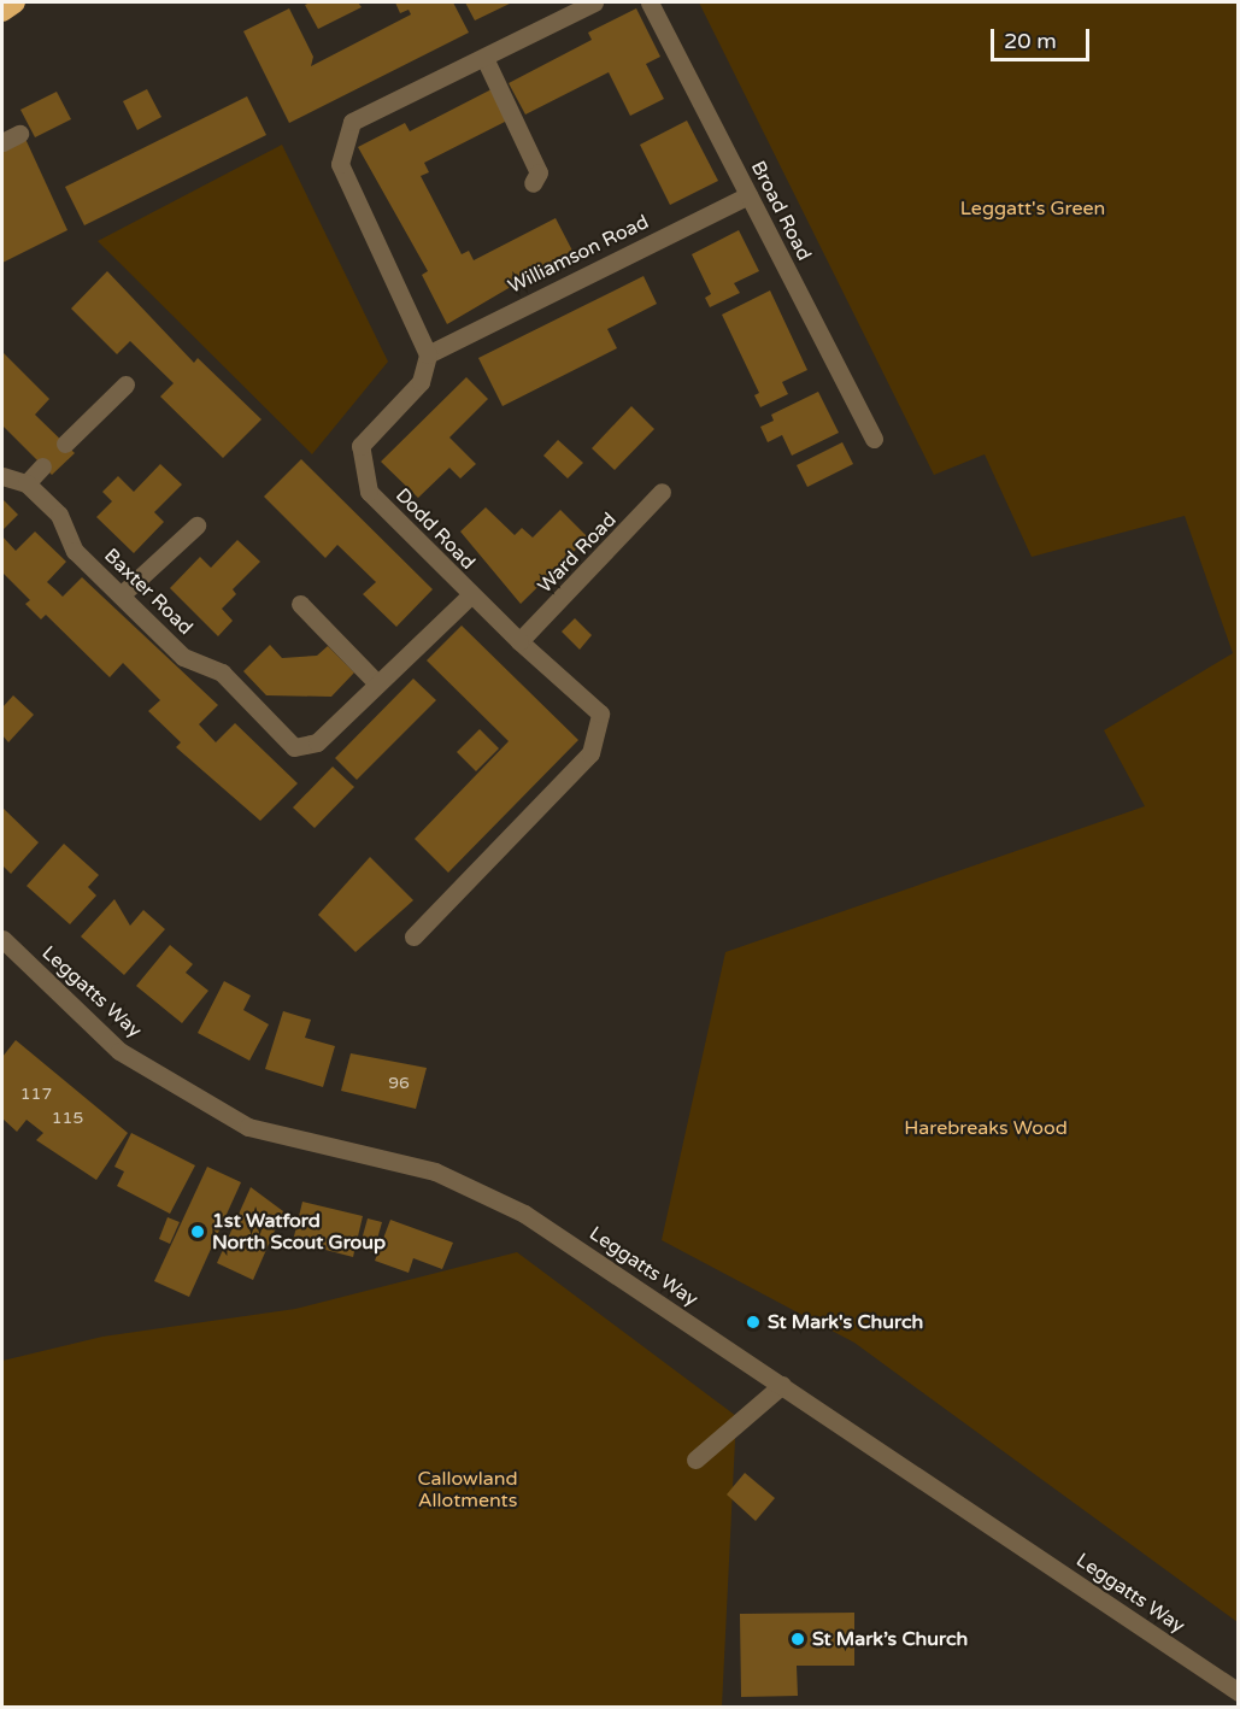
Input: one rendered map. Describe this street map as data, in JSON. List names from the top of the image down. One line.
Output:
{"streets":{"street":["Broad Road","Williamson Road","Dodd Road","Ward Road","Baxter Road","Leggatts Way"]},"crossings":[["Broad Road","Williamson Road"],["Williamson Road","Dodd Road"],["Dodd Road","Ward Road"],["Dodd Road","Baxter Road"]],"parks":["Leggatt's Green","Harebreaks Wood","Callowland Allotments"],"places":["1st Watford North Scout Group","St Mark's Church","St Mark’s Church"],"house_numbers":["96","117","115"],"scale_bar":"20 m"}
